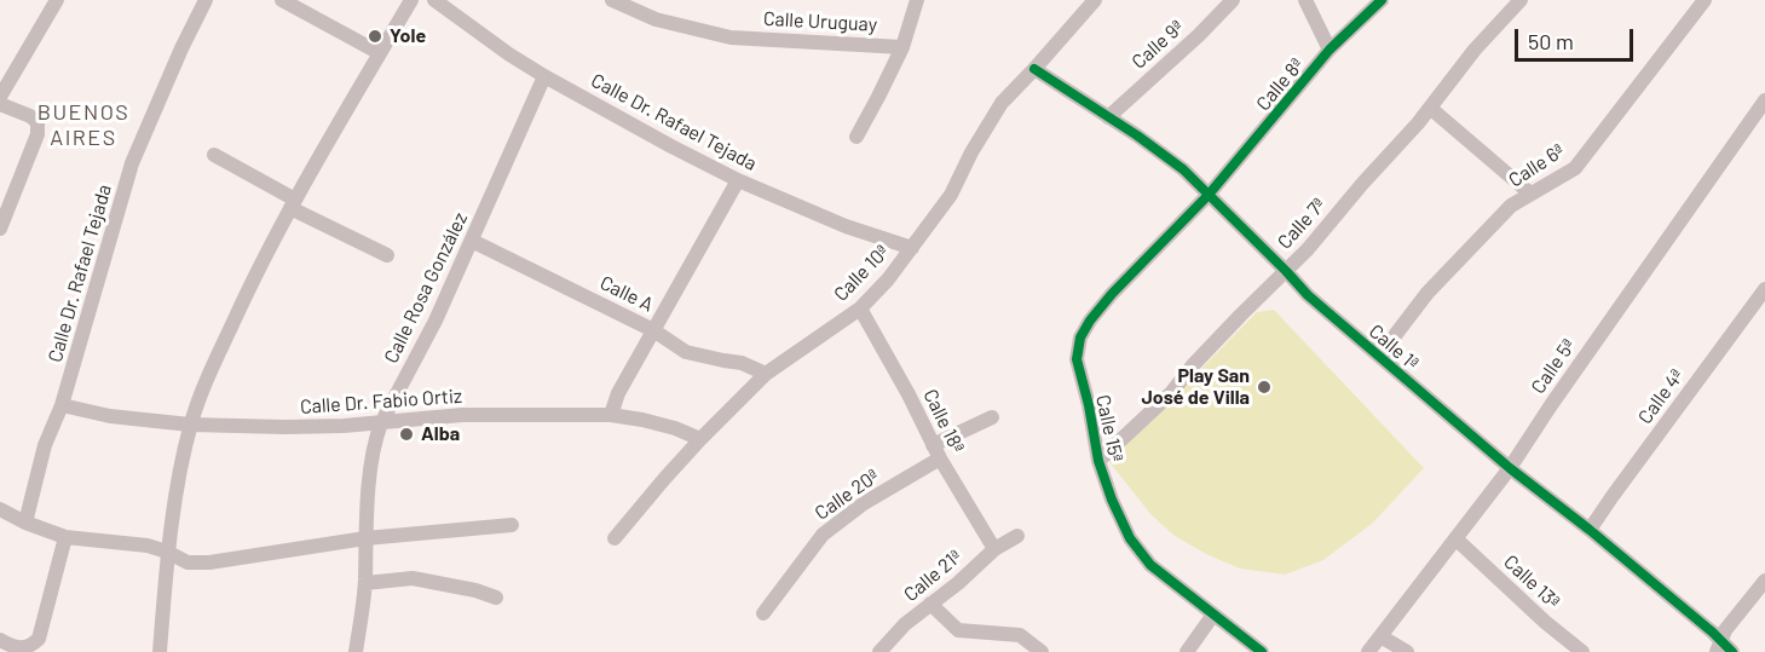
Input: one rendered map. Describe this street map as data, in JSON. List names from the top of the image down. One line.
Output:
{"streets":{"street":["Calle Uruguay","Calle 9ª","Calle 8ª","Calle Dr. Rafael Tejada","Calle 6ª","Calle 7ª","Calle 10ª","Calle Rosa González","Calle A","Calle 1ª","Calle 5ª","Calle 4ª","Calle Dr. Fabio Ortiz","Calle 18ª","Calle 15ª","Calle 20ª","Calle 21ª","Calle 13ª"]},"crossings":[["Calle 9ª","Calle 1ª"],["Calle 8ª","Calle 1ª"],["Calle 8ª","Calle 15ª"],["Calle Dr. Rafael Tejada","Calle 10ª"],["Calle Dr. Rafael Tejada","Calle Rosa González"],["Calle Dr. Rafael Tejada","Calle Dr. Fabio Ortiz"],["Calle 6ª","Calle 1ª"],["Calle 7ª","Calle 1ª"],["Calle 7ª","Calle 15ª"],["Calle 10ª","Calle A"],["Calle 10ª","Calle 1ª"],["Calle 10ª","Calle Dr. Fabio Ortiz"],["Calle 10ª","Calle 18ª"],["Calle Rosa González","Calle A"],["Calle Rosa González","Calle Dr. Fabio Ortiz"],["Calle 1ª","Calle 5ª"],["Calle 1ª","Calle 4ª"],["Calle 1ª","Calle 15ª"],["Calle 5ª","Calle 13ª"],["Calle 18ª","Calle 20ª"],["Calle 18ª","Calle 21ª"]],"districts":["BUENOS AIRES"],"places":["Yole","Play San José de Villa","Alba"],"scale_bar":"50 m"}
